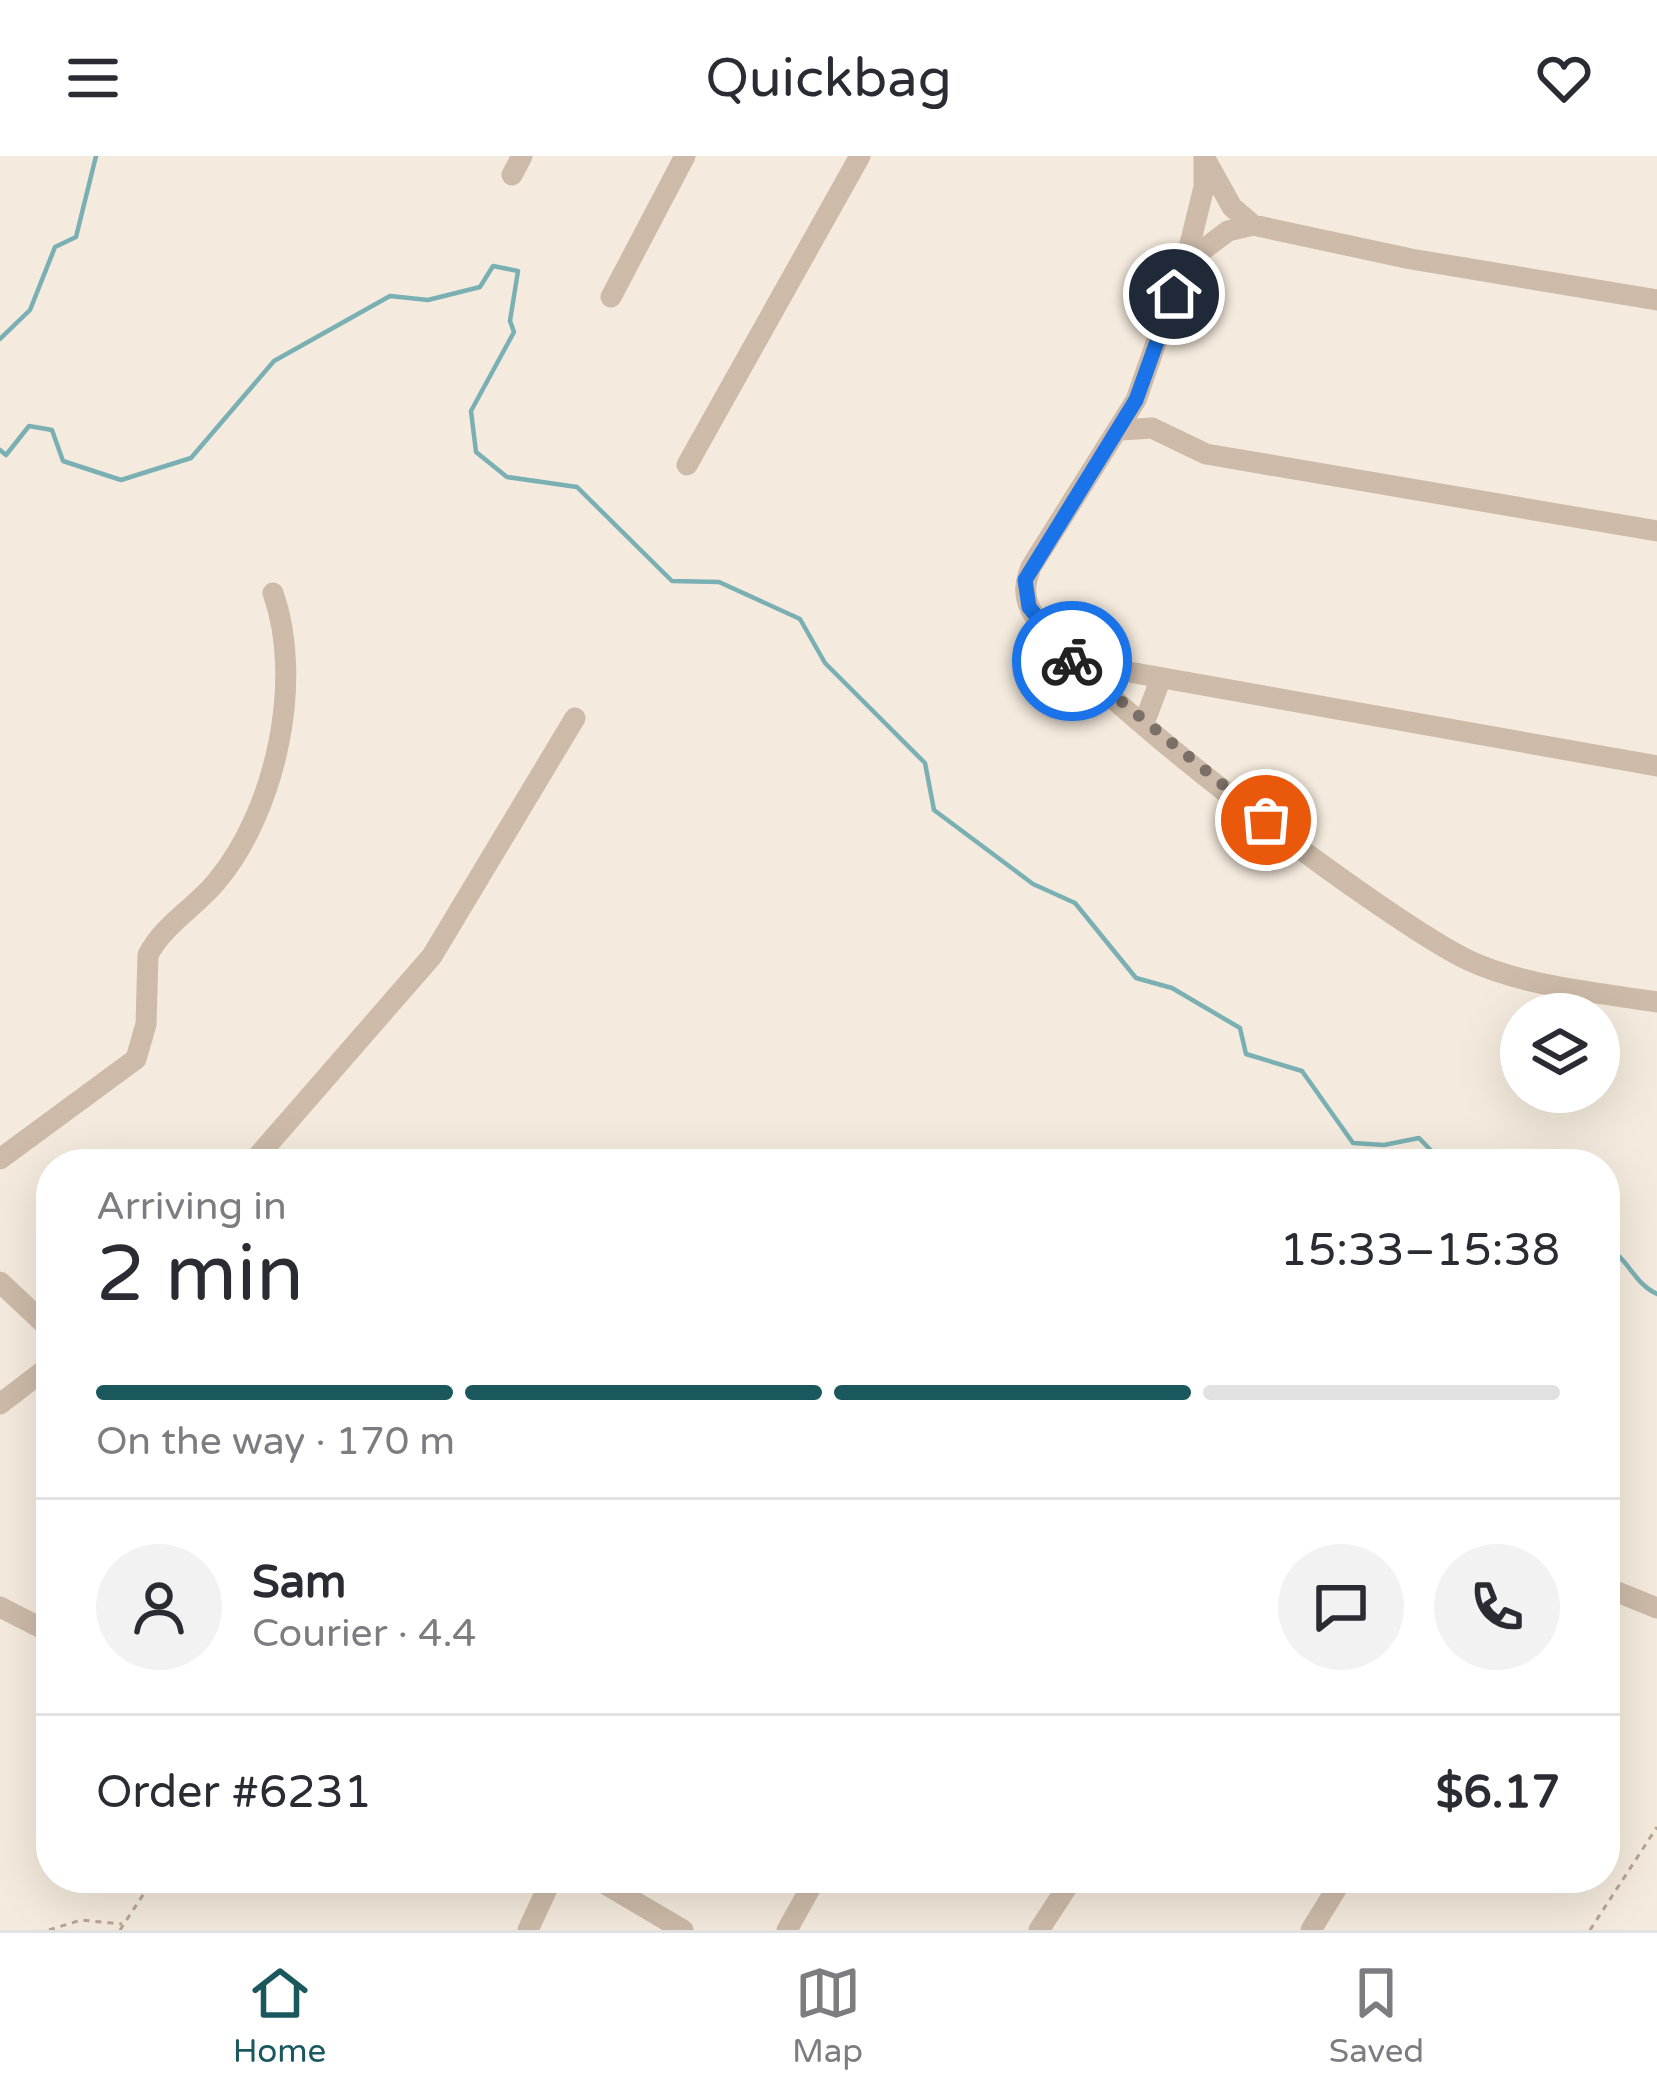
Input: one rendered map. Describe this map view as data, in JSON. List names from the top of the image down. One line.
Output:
{"page":{"header":"Quickbag","heading":["2 min","Arriving in","15:33–15:38"],"panel":["Sam","Courier · 4.4","Order #6231","$6.17"],"bar":"On the way · 170 m","tabs":["Home","Map","Saved"]}}
